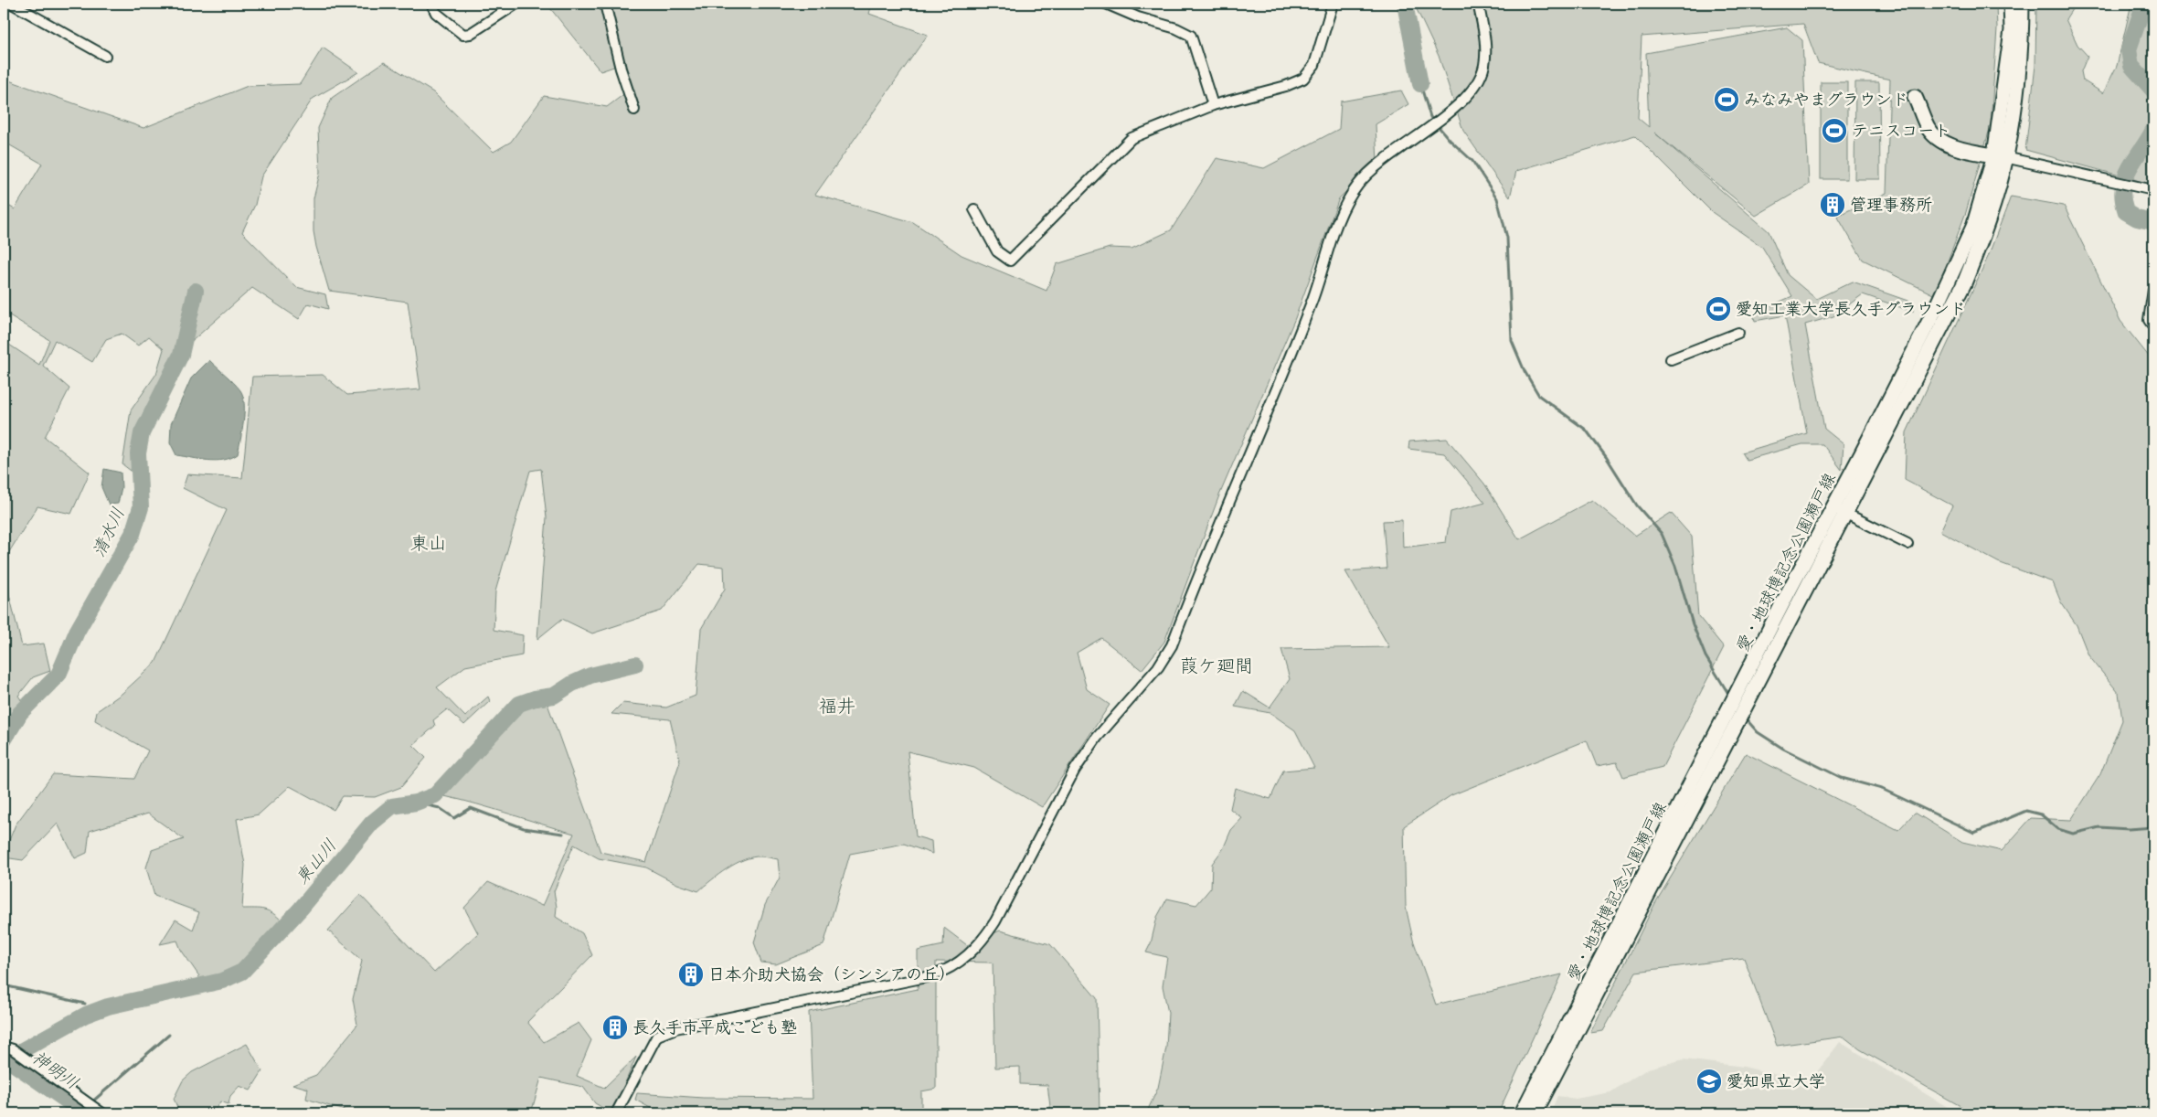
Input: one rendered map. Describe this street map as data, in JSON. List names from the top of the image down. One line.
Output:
{"streets":{"main road":["愛・地球博記念公園瀬戸線"]},"districts":["東山","葭ケ廻間","福井"],"water":["清水川","東山川","神明川"],"places":{"sports":["みなみやまグラウンド","テニスコート","愛知工業大学長久手グラウンド"],"building":["管理事務所","日本介助犬協会（シンシアの丘）","長久手市平成こども塾"],"school or university":["愛知県立大学"]}}
